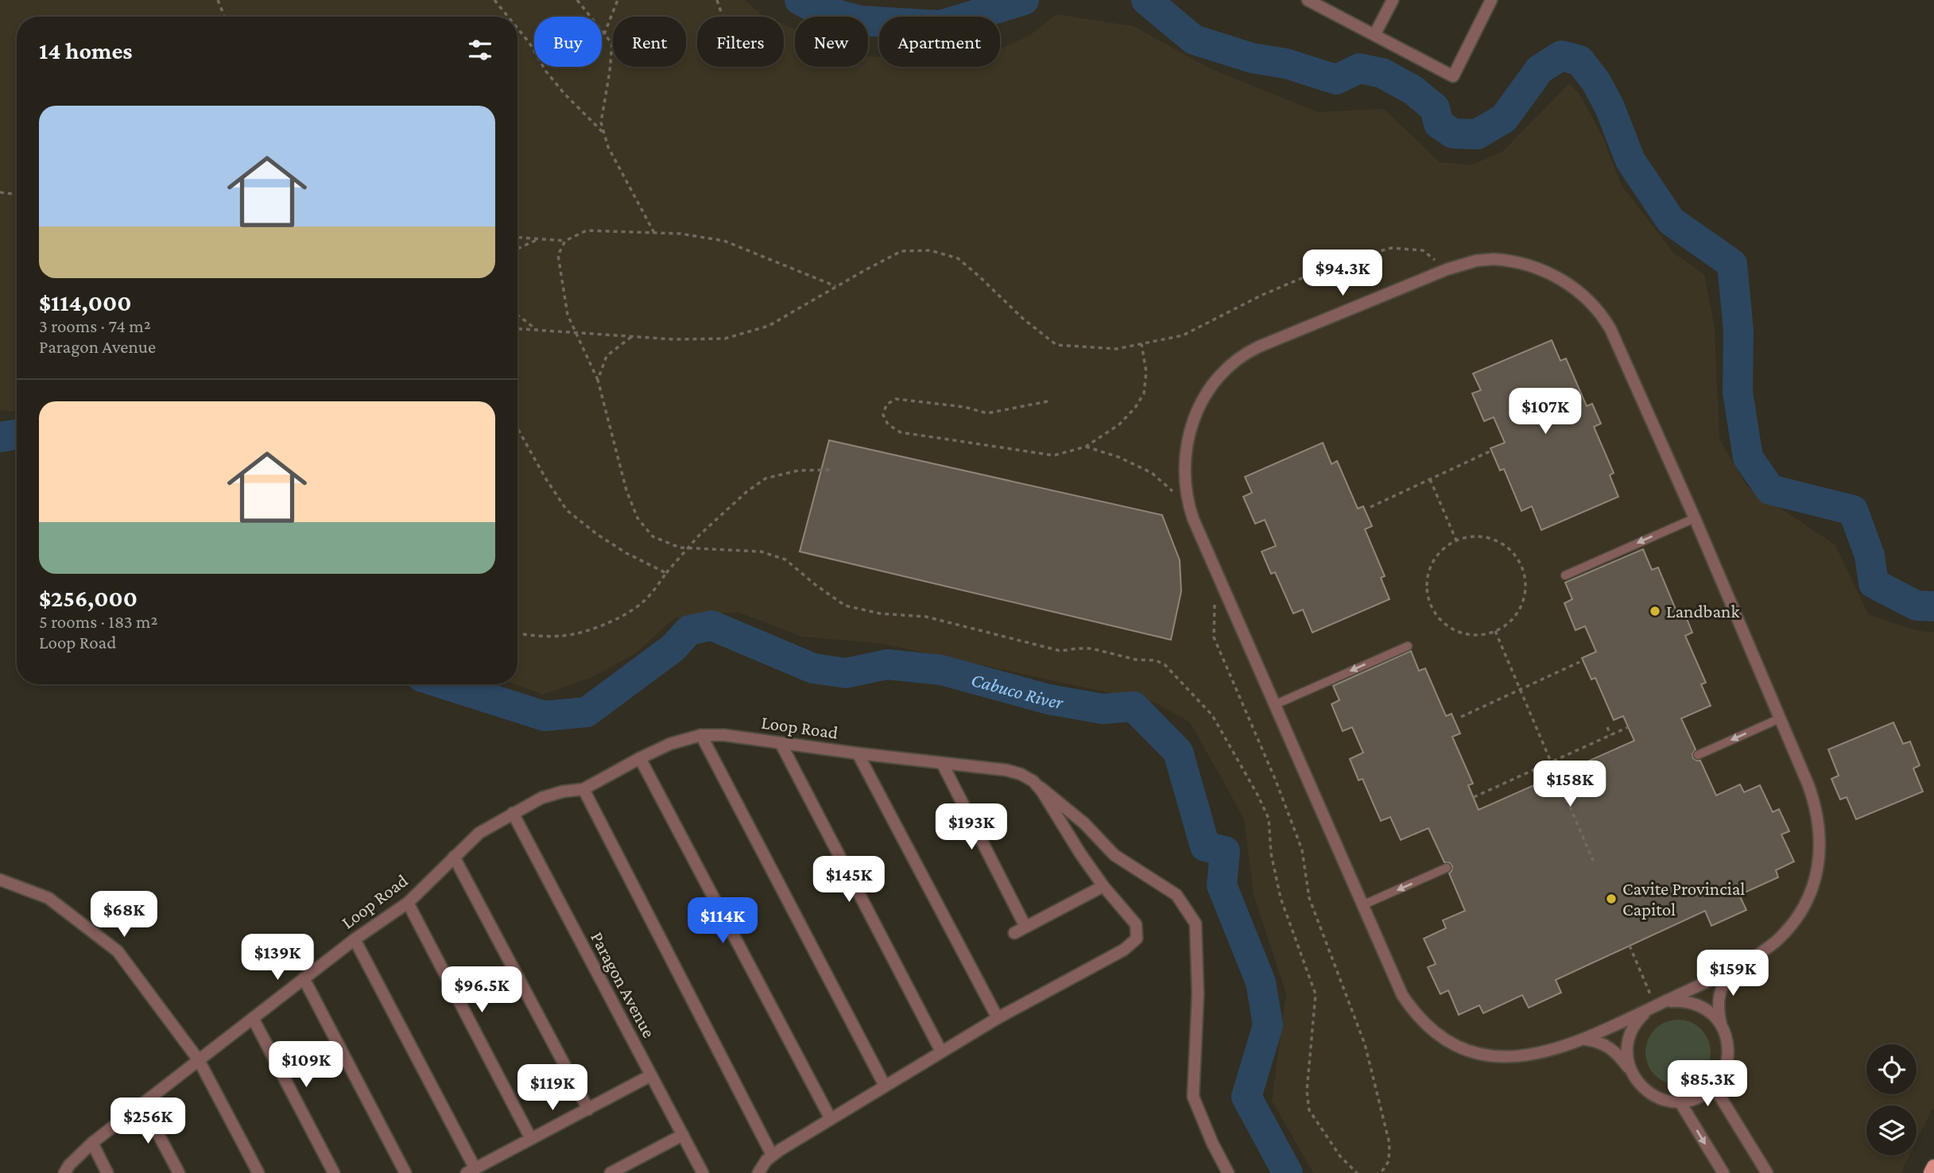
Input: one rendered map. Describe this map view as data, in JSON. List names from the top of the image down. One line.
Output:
{"streets":{"street":["Loop Road","Paragon Avenue"]},"crossings":[["Loop Road","Paragon Avenue"]],"water":["Cabuco River"],"places":["Landbank","Cavite Provincial Capitol"],"page":{"chip":["Buy","Rent","Filters","New","Apartment"],"heading":"14 homes","list":[{"name":"$114,000","note":"3 rooms · 74 m² · Paragon Avenue"},{"name":"$256,000","note":"5 rooms · 183 m² · Loop Road"}],"price":["$94.3K","$107K","$158K","$193K","$145K","$68K","$114K","$139K","$159K","$96.5K","$109K","$85.3K","$119K","$256K"]}}
